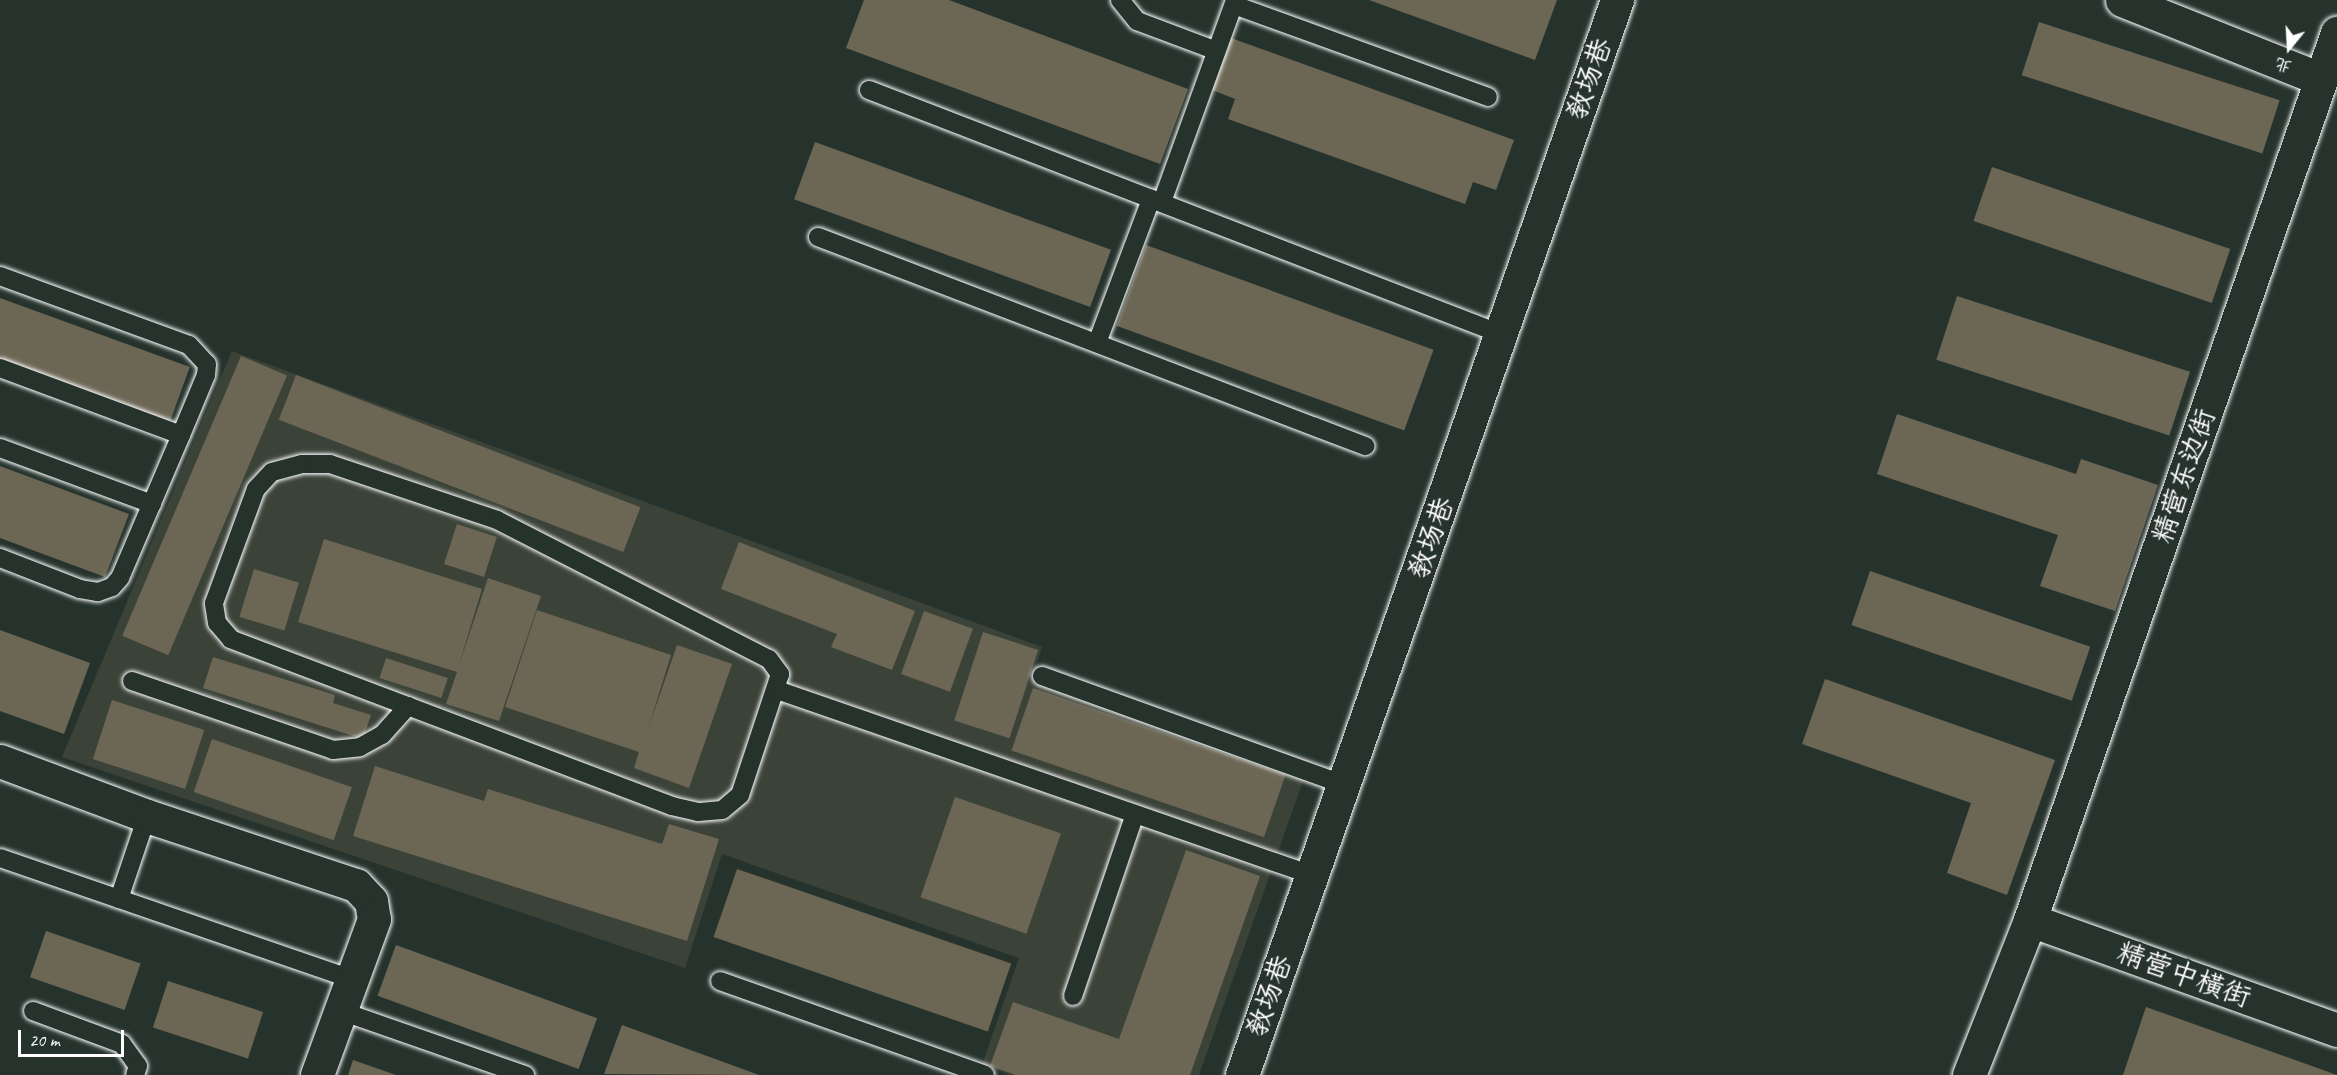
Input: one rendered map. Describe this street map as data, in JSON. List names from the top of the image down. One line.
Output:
{"streets":{"street":["教场巷","精营东边街","精营中横街"]},"crossings":[["精营东边街","精营中横街"]],"scale_bar":"20 m","north":"bottom"}
